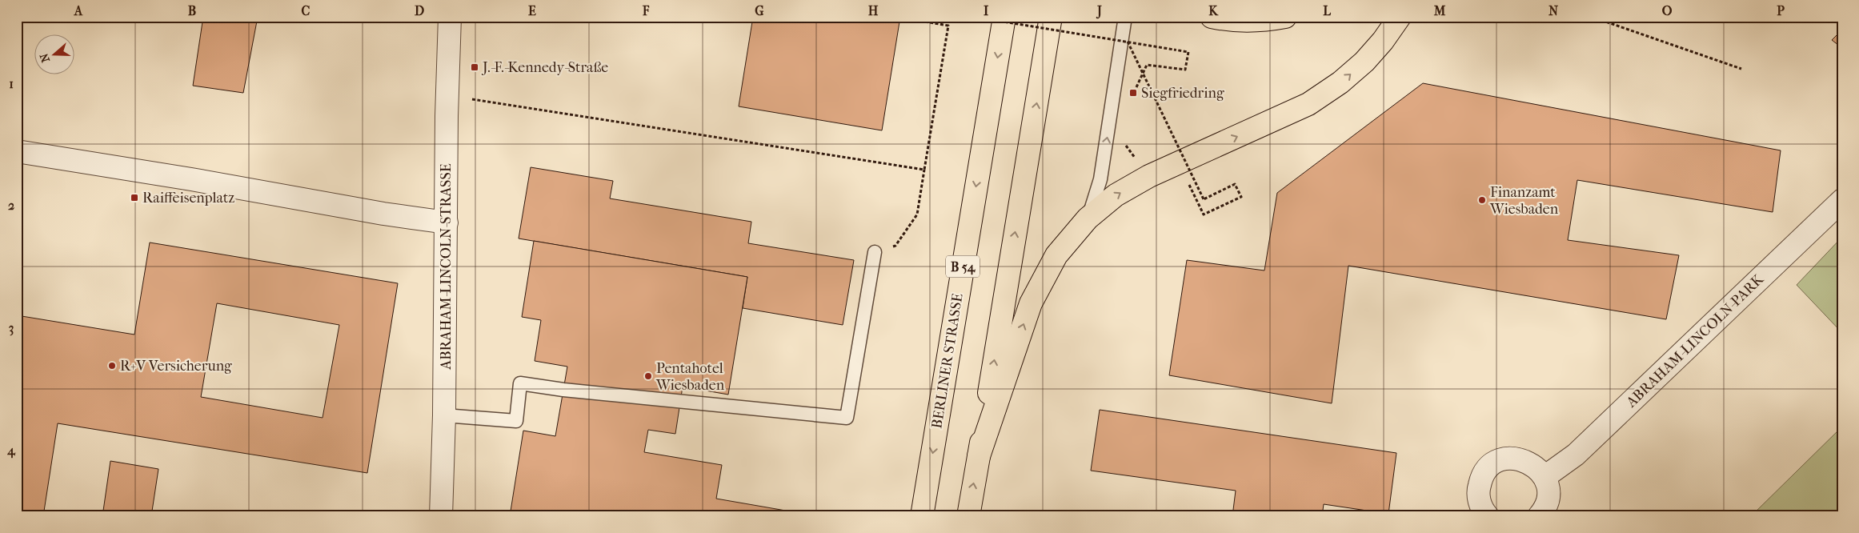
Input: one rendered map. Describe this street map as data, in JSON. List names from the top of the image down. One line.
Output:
{"streets":{"highway":["B 54","BERLINER STRASSE"],"street":["ABRAHAM-LINCOLN-STRASSE","ABRAHAM-LINCOLN-PARK"]},"places":{"transit":["J.-F.-Kennedy-Straße","Siegfriedring","Raiffeisenplatz"],"other":["Finanzamt Wiesbaden","R+V Versicherung","Pentahotel Wiesbaden"]},"north":"left","grid":{"columns":["A","B","C","D","E","F","G","H","I","J","K","L","M","N","O","P"],"rows":["1","2","3","4"]}}
